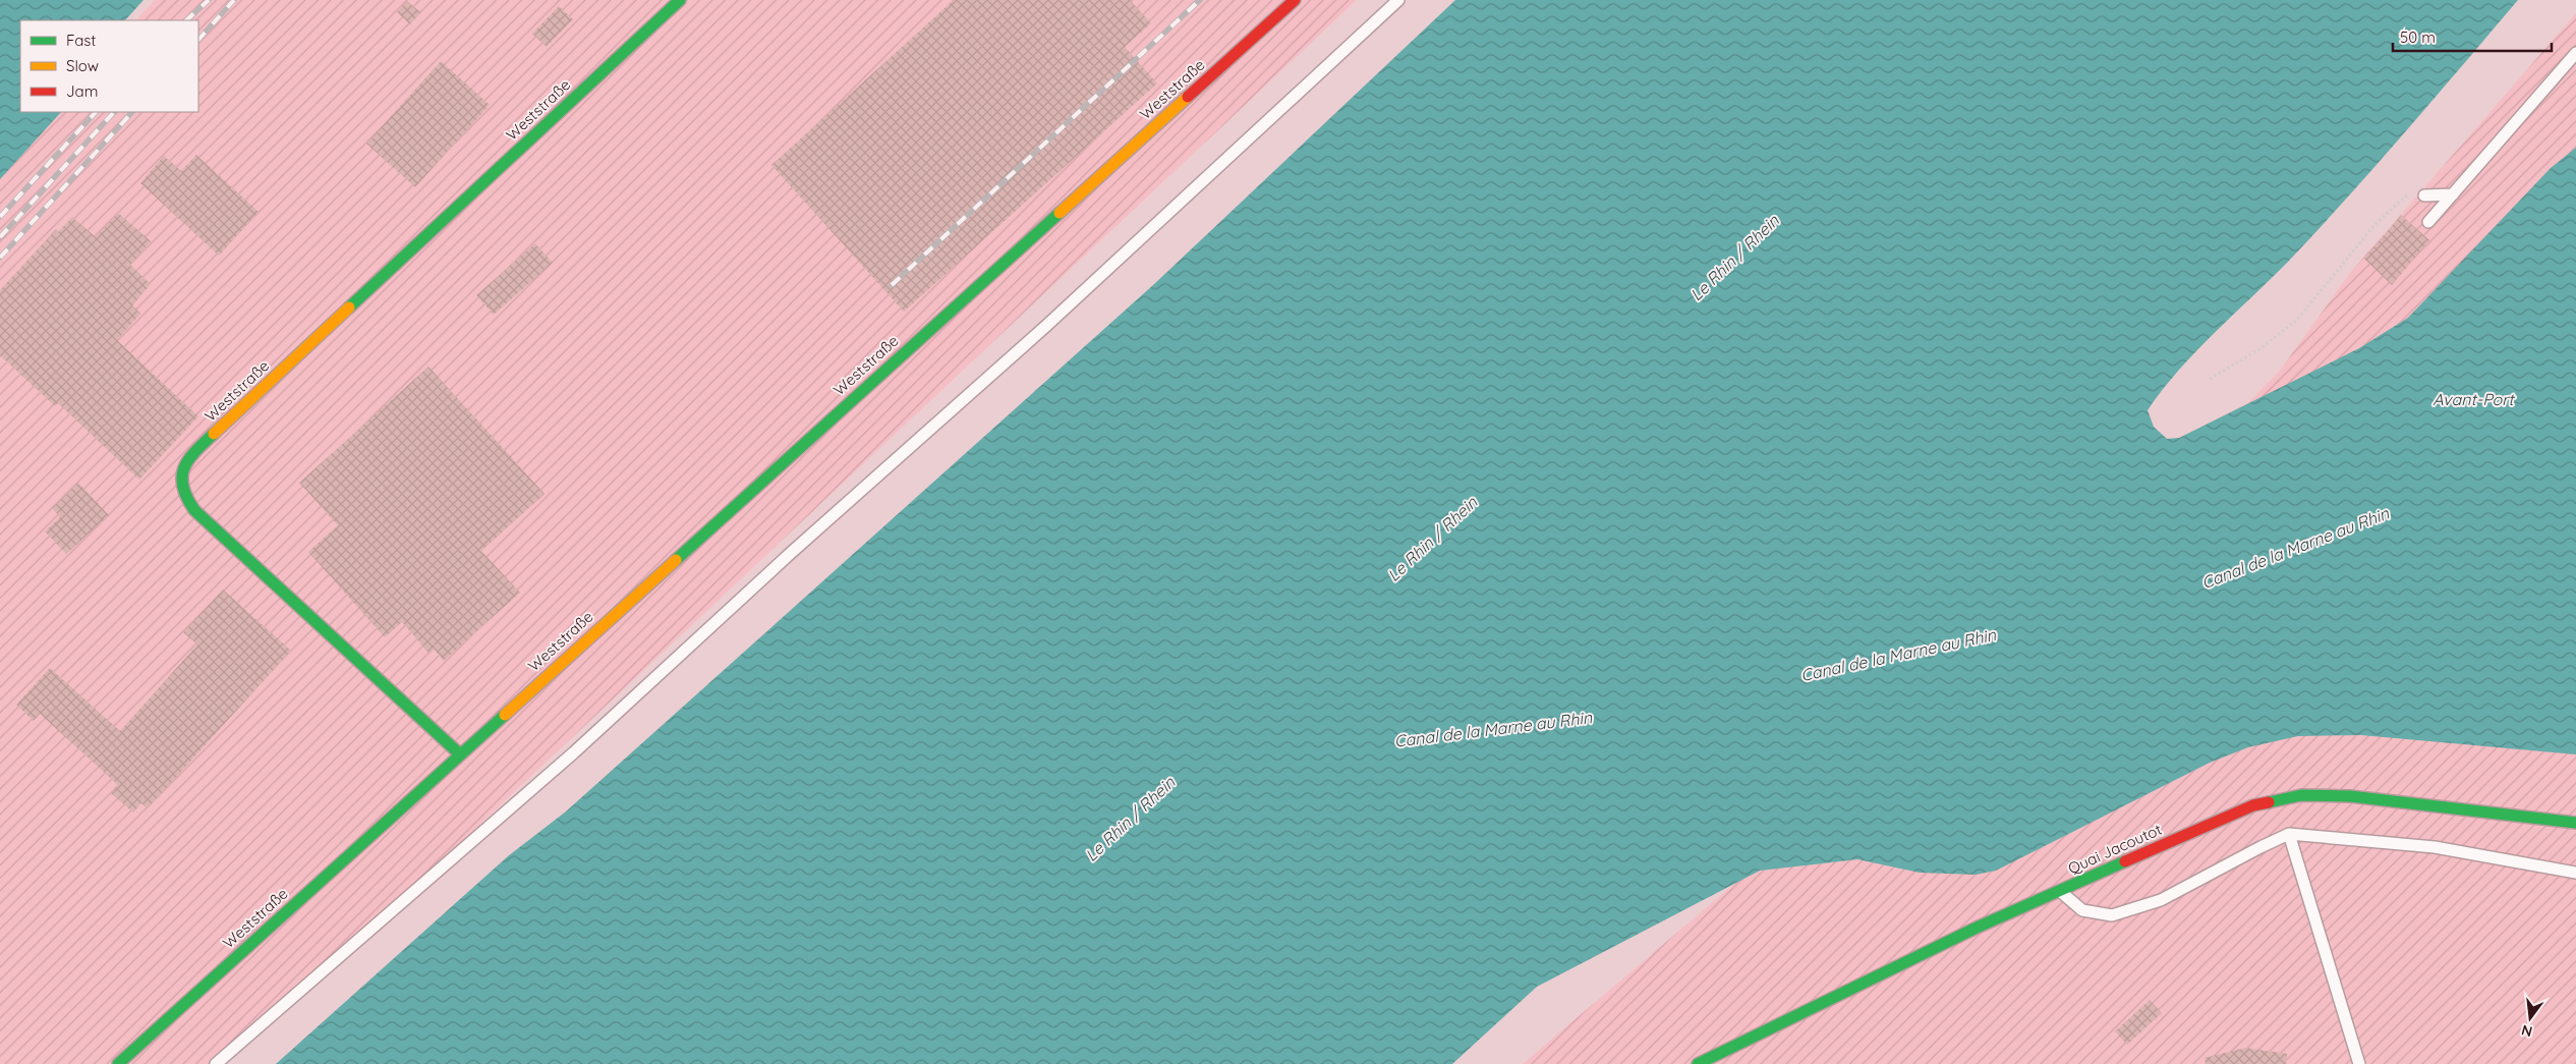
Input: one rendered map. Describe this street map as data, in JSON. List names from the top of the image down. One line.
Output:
{"streets":{"street":["Weststraße","Quai Jacoutot"]},"water":["Le Rhin / Rhein","Avant-Port","Canal de la Marne au Rhin"],"legend":["Fast","Slow","Jam"],"scale_bar":"50 m","north":"bottom"}
